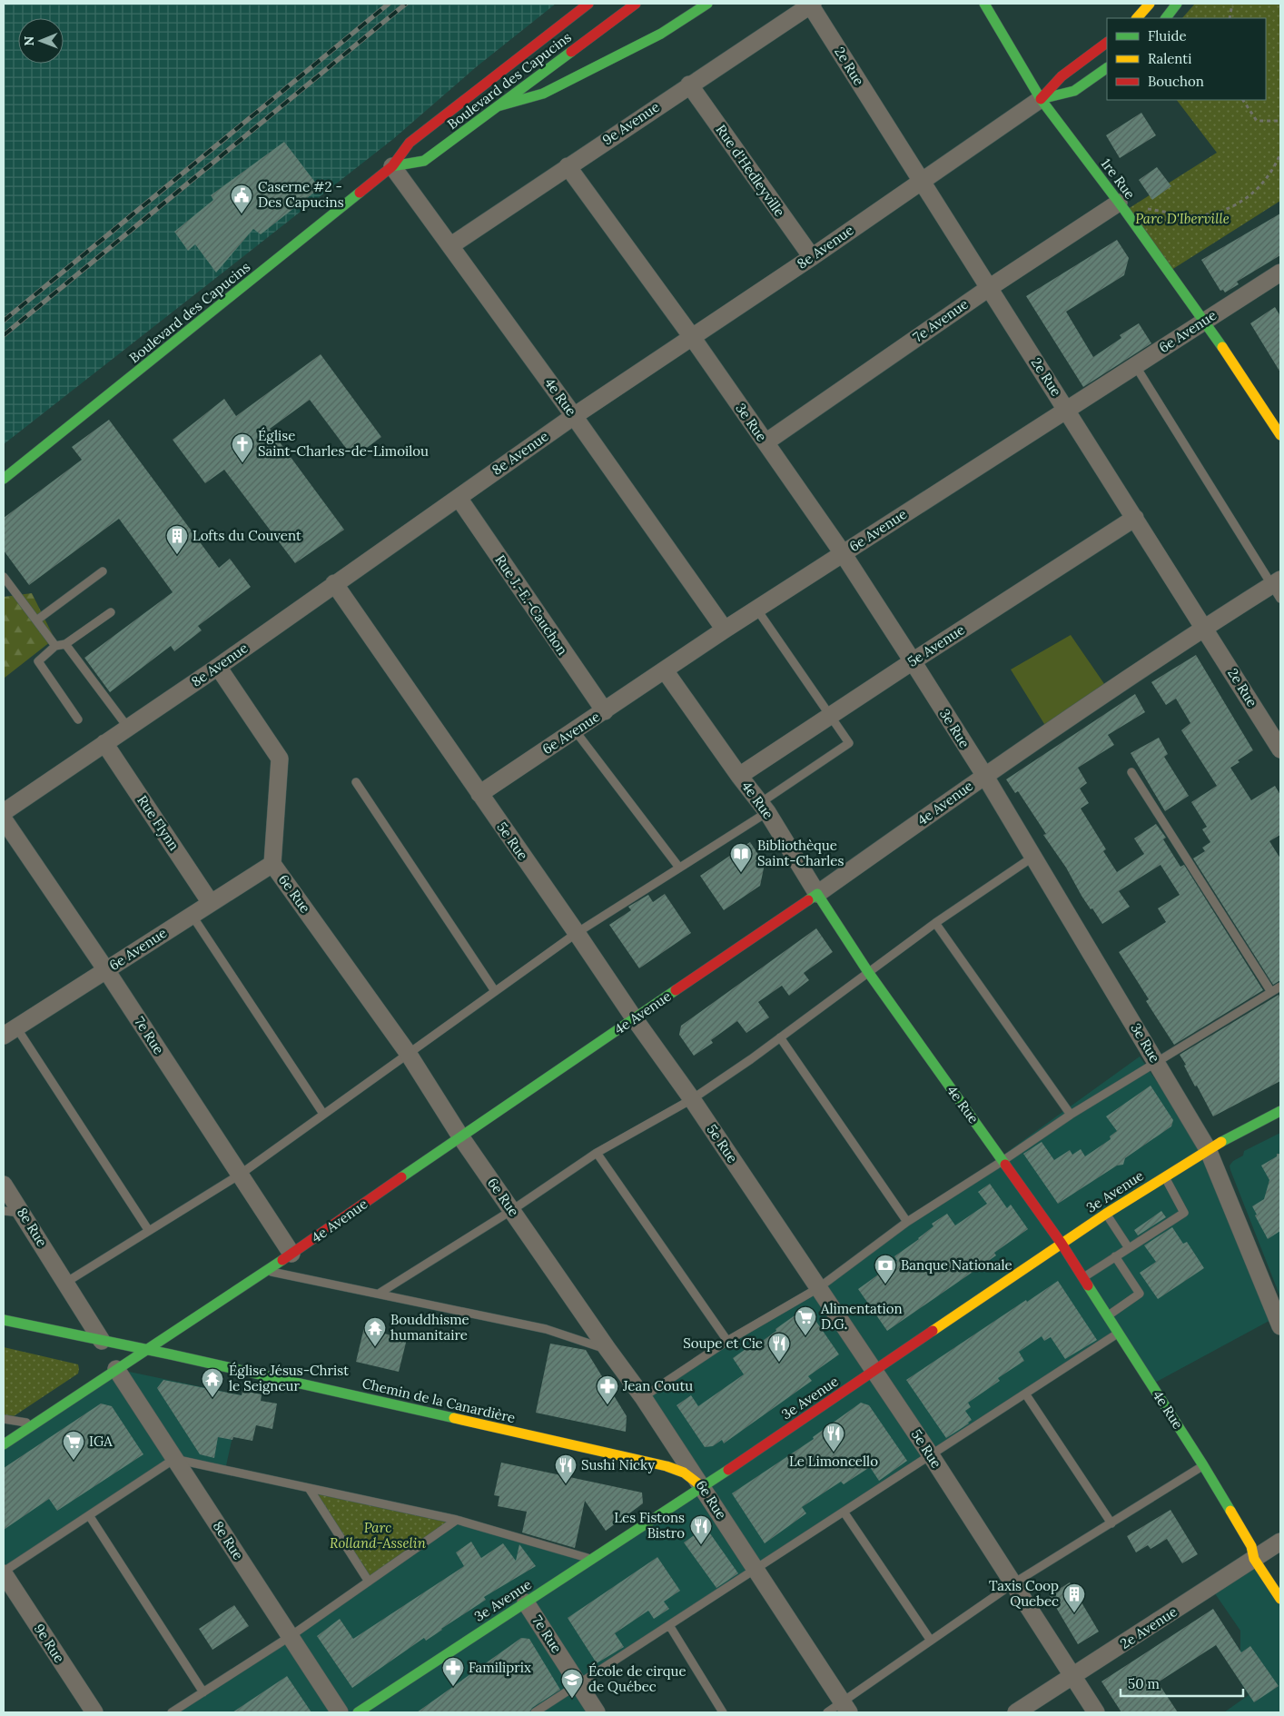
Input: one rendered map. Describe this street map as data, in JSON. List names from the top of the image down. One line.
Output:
{"streets":{"main road":["Boulevard des Capucins","1re Rue","4e Rue","4e Avenue","3e Avenue","Chemin de la Canardière"],"street":["2e Rue","9e Avenue","Rue d'Hedleyville","8e Avenue","7e Avenue","6e Avenue","3e Rue","Rue J.-E.-Cauchon","5e Avenue","Rue Flynn","5e Rue","6e Rue","7e Rue","8e Rue","2e Avenue","9e Rue"]},"crossings":[["2e Rue","9e Avenue"],["2e Rue","8e Avenue"],["2e Rue","7e Avenue"],["2e Rue","6e Avenue"],["2e Rue","5e Avenue"],["2e Rue","4e Avenue"],["Boulevard des Capucins","4e Rue"],["9e Avenue","Rue d'Hedleyville"],["9e Avenue","4e Rue"],["9e Avenue","3e Rue"],["Rue d'Hedleyville","8e Avenue"],["1re Rue","8e Avenue"],["1re Rue","7e Avenue"],["1re Rue","6e Avenue"],["8e Avenue","4e Rue"],["8e Avenue","3e Rue"],["8e Avenue","Rue J.-E.-Cauchon"],["8e Avenue","Rue Flynn"],["8e Avenue","5e Rue"],["8e Avenue","6e Rue"],["7e Avenue","3e Rue"],["6e Avenue","4e Rue"],["6e Avenue","3e Rue"],["6e Avenue","Rue J.-E.-Cauchon"],["6e Avenue","Rue Flynn"],["6e Avenue","5e Rue"],["6e Avenue","6e Rue"],["6e Avenue","7e Rue"],["4e Rue","5e Avenue"],["4e Rue","4e Avenue"],["4e Rue","3e Avenue"],["4e Rue","2e Avenue"],["3e Rue","5e Avenue"],["3e Rue","4e Avenue"],["3e Rue","3e Avenue"],["4e Avenue","5e Rue"],["4e Avenue","6e Rue"],["4e Avenue","7e Rue"],["4e Avenue","8e Rue"],["4e Avenue","Chemin de la Canardière"],["5e Rue","3e Avenue"],["5e Rue","2e Avenue"],["6e Rue","3e Avenue"],["6e Rue","Chemin de la Canardière"],["7e Rue","3e Avenue"],["3e Avenue","Chemin de la Canardière"],["8e Rue","Chemin de la Canardière"]],"parks":["Parc D'Iberville","Parc Rolland-Asselin"],"places":{"public building":["Caserne #2 - Des Capucins"],"church":["Église Saint-Charles-de-Limoilou"],"building":["Lofts du Couvent","Taxis Coop Quebec"],"library":["Bibliothèque Saint-Charles"],"bank":["Banque Nationale"],"supermarket":["Alimentation D.G.","IGA"],"temple":["Bouddhisme humanitaire","Église Jésus-Christ le Seigneur"],"restaurant":["Soupe et Cie","Le Limoncello","Sushi Nicky","Les Fistons Bistro"],"pharmacy":["Jean Coutu","Familiprix"],"school or university":["École de cirque de Québec"]},"legend":["Fluide","Ralenti","Bouchon"],"scale_bar":"50 m","north":"left"}
